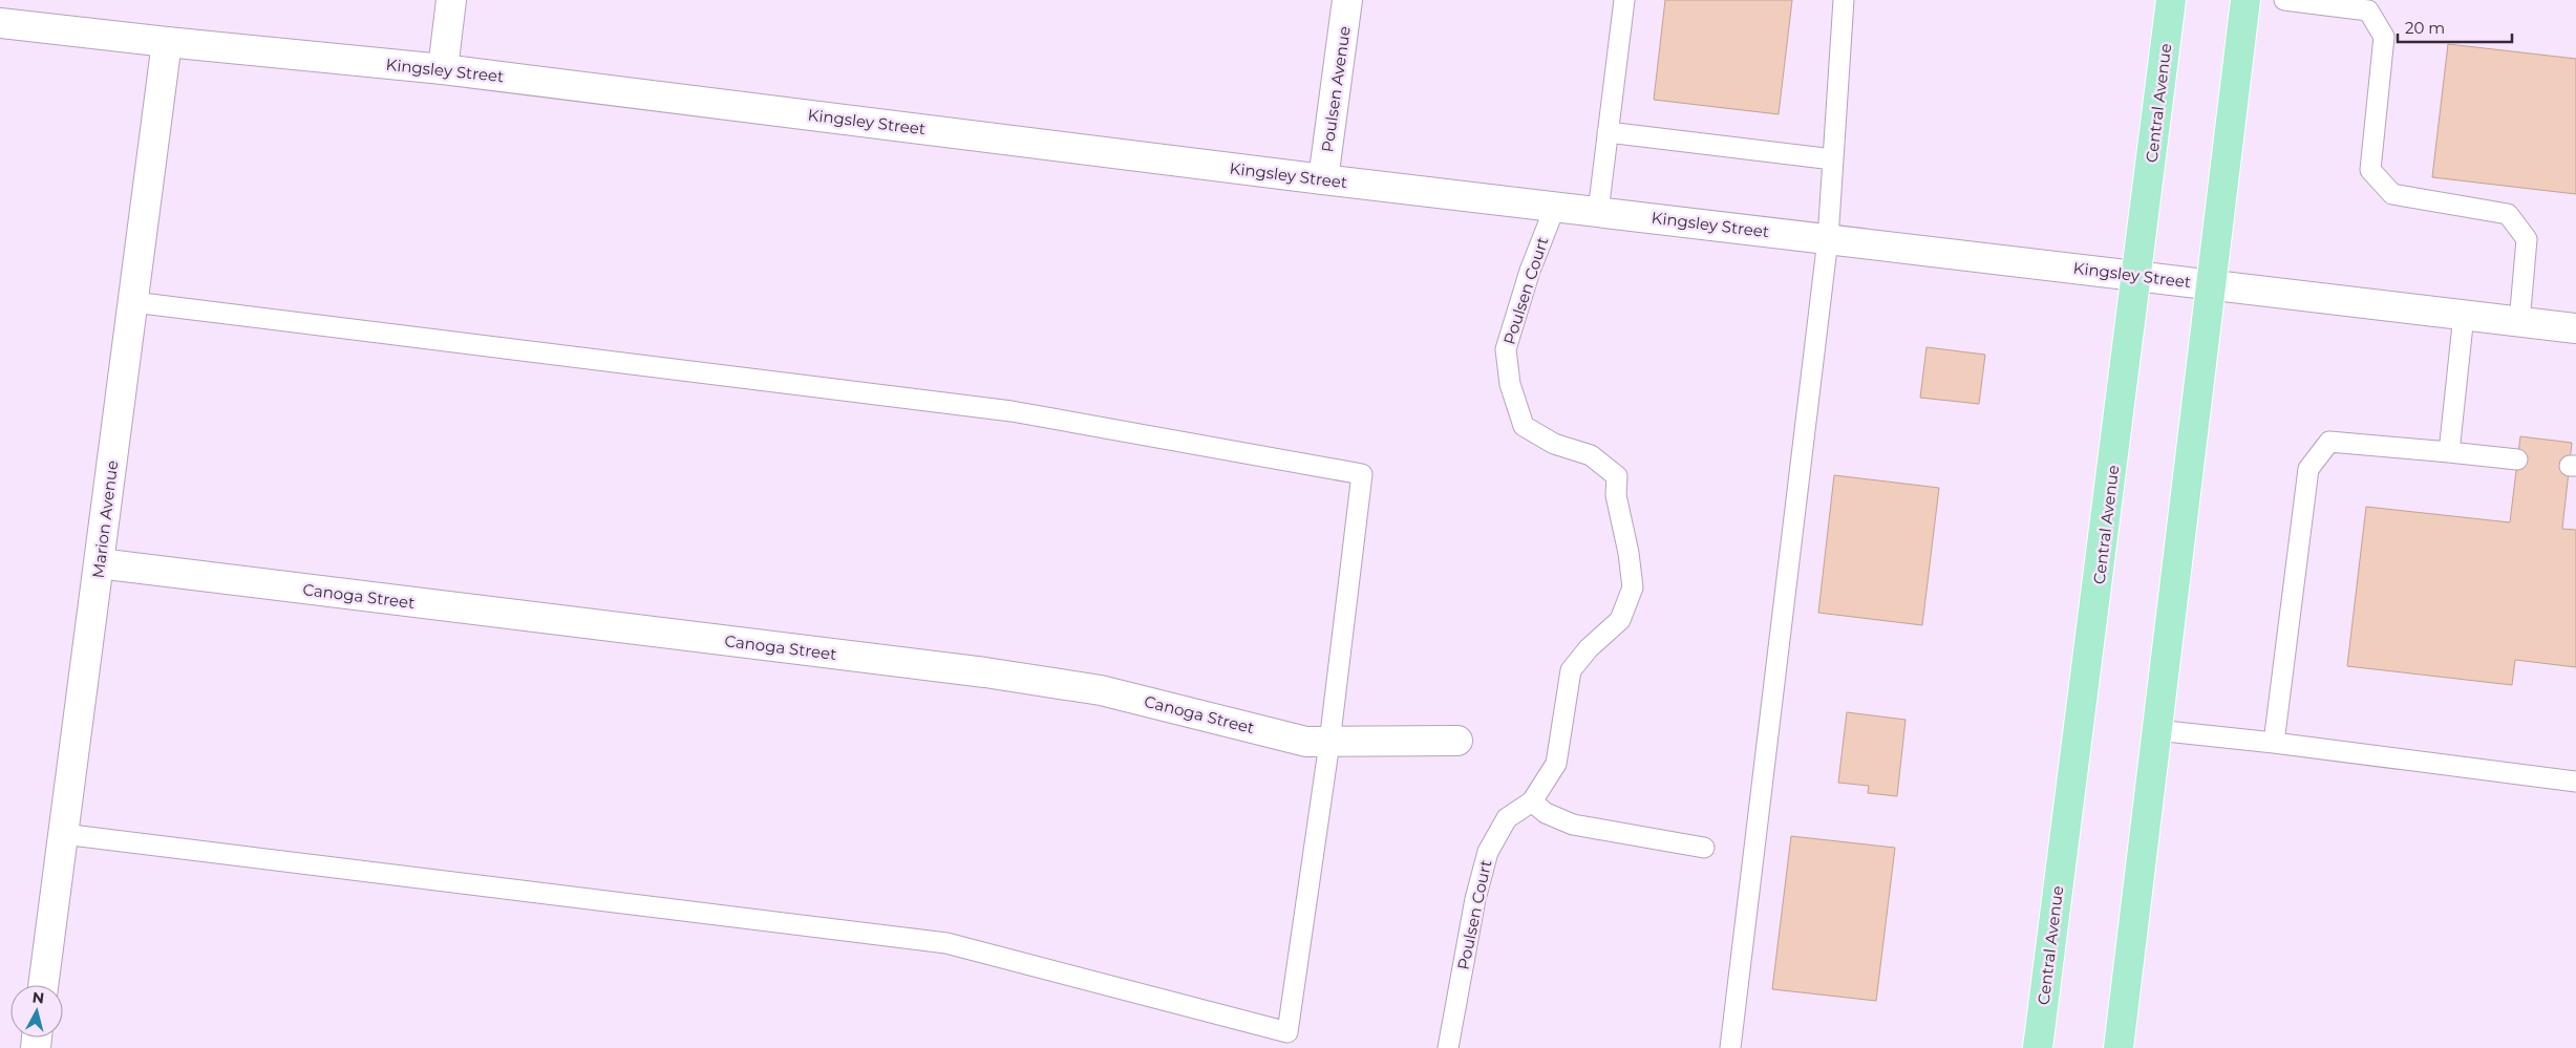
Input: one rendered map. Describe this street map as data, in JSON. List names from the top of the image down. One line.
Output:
{"streets":{"main road":["Kingsley Street","Poulsen Avenue","Central Avenue","Marion Avenue","Canoga Street"],"lane":["Poulsen Court"]},"crossings":[["Kingsley Street","Poulsen Avenue"],["Kingsley Street","Central Avenue"],["Kingsley Street","Poulsen Court"],["Kingsley Street","Marion Avenue"],["Marion Avenue","Canoga Street"]],"scale_bar":"20 m","north":"top"}
